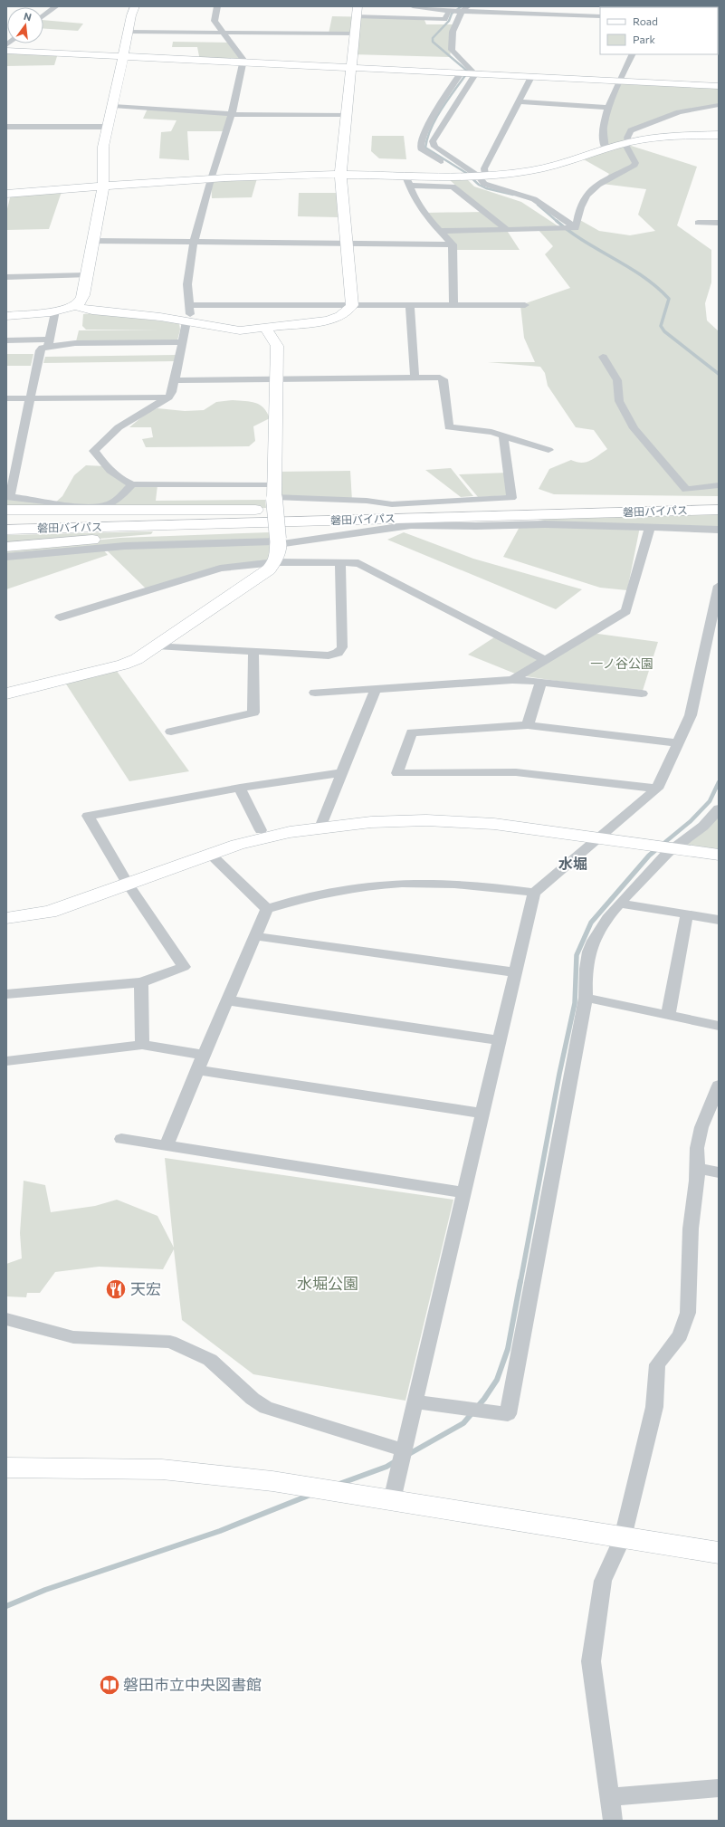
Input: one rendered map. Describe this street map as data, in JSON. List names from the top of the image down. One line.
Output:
{"streets":{"highway":["磐田バイパス"]},"districts":["水堀"],"parks":["一ノ谷公園","水堀公園"],"places":{"restaurant":["天宏"],"library":["磐田市立中央図書館"]},"legend":["Road","Park"],"north":"top"}
